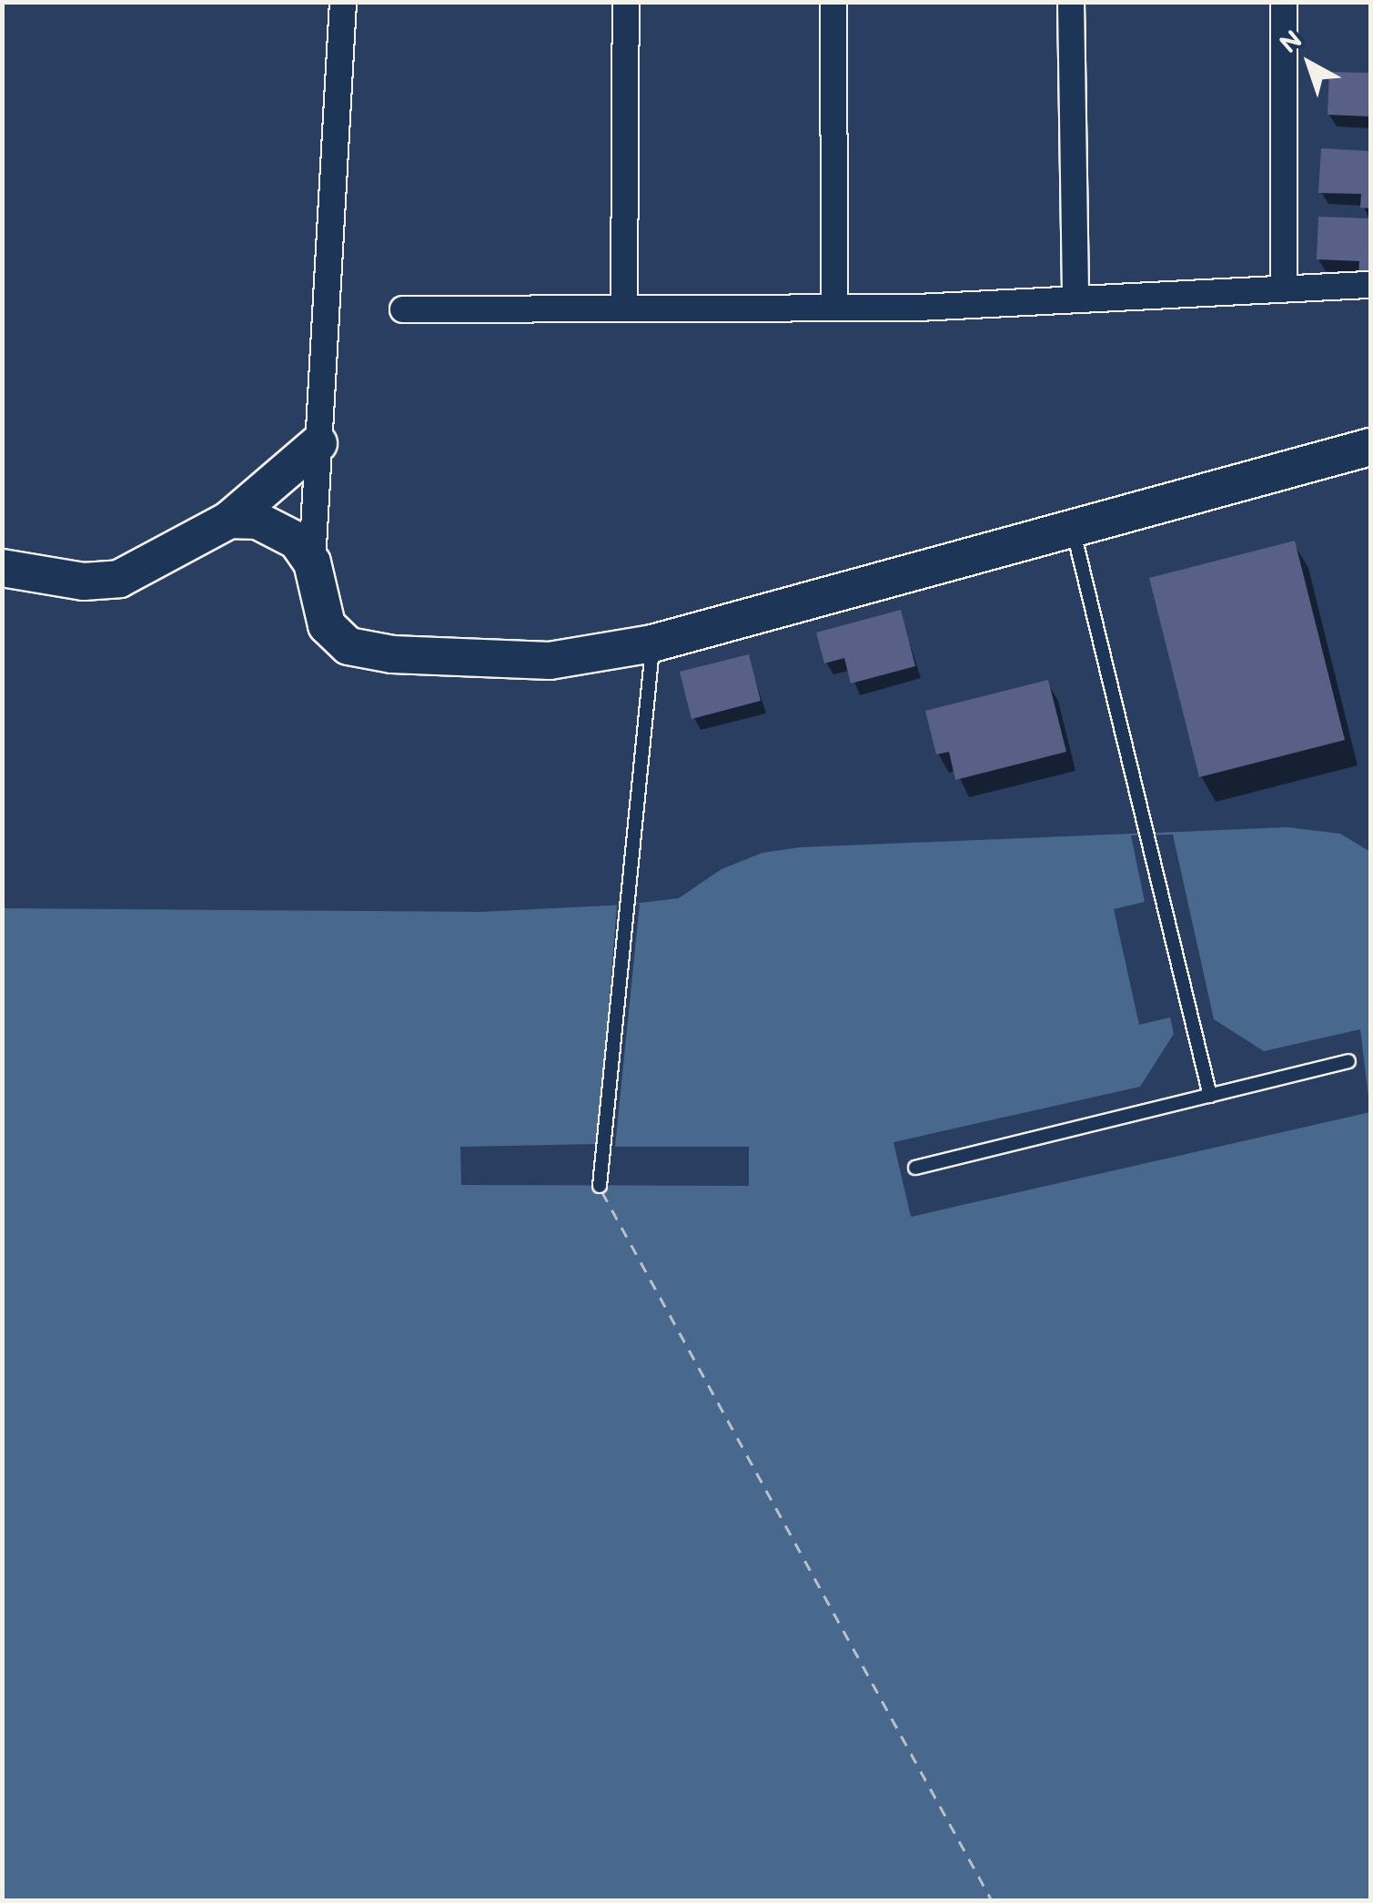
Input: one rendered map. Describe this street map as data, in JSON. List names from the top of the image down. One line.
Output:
{"north":"top left"}
